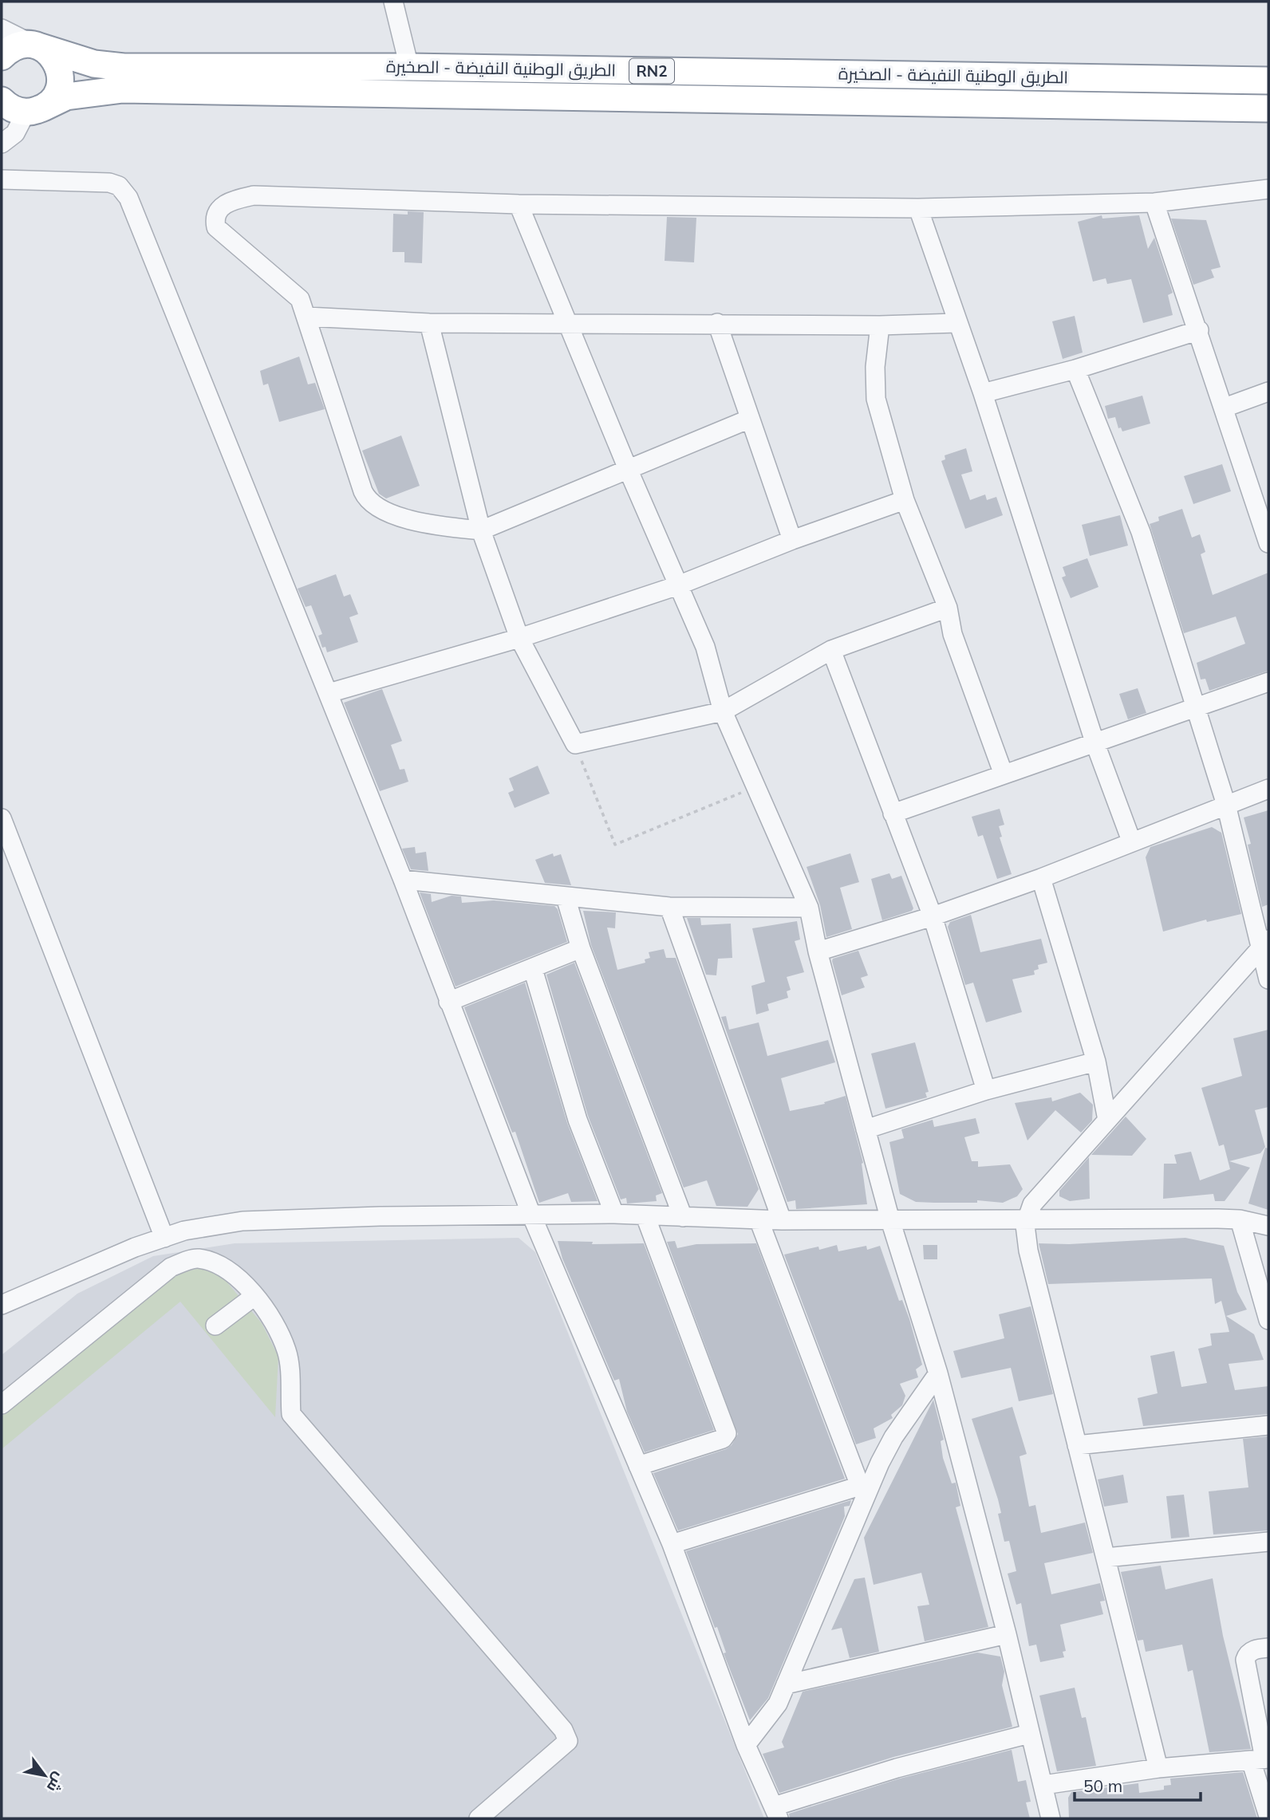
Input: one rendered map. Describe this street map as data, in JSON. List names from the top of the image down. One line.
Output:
{"streets":{"highway":["الطريق الوطنية النفيضة - الصخيرة","RN2"]},"scale_bar":"50 m","north":"bottom right"}
